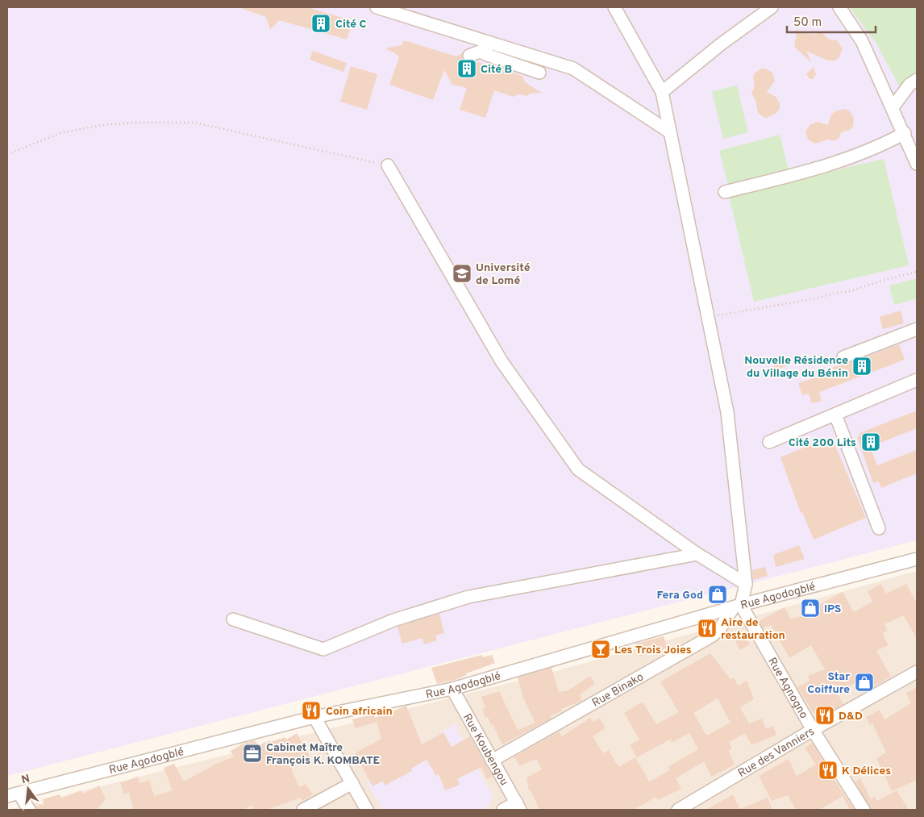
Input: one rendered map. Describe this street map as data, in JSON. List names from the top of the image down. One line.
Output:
{"streets":{"street":["Rue Agodogblé","Rue Agnogno","Rue Binako","Rue Koubengou","Rue des Vanniers"]},"crossings":[["Rue Agodogblé","Rue Agnogno"],["Rue Agodogblé","Rue Binako"],["Rue Agodogblé","Rue Koubengou"],["Rue Agnogno","Rue Binako"],["Rue Agnogno","Rue des Vanniers"],["Rue Binako","Rue Koubengou"]],"places":{"building":["Cité C","Cité B","Nouvelle Résidence du Village du Bénin","Cité 200 Lits"],"school or university":["Université de Lomé"],"shop":["Fera God","IPS","Star Coiffure"],"restaurant":["Aire de restauration","Coin africain","D&D","K Délices"],"bar":["Les Trois Joies"],"office":["Cabinet Maître François K. KOMBATE"]},"scale_bar":"50 m","north":"top"}
